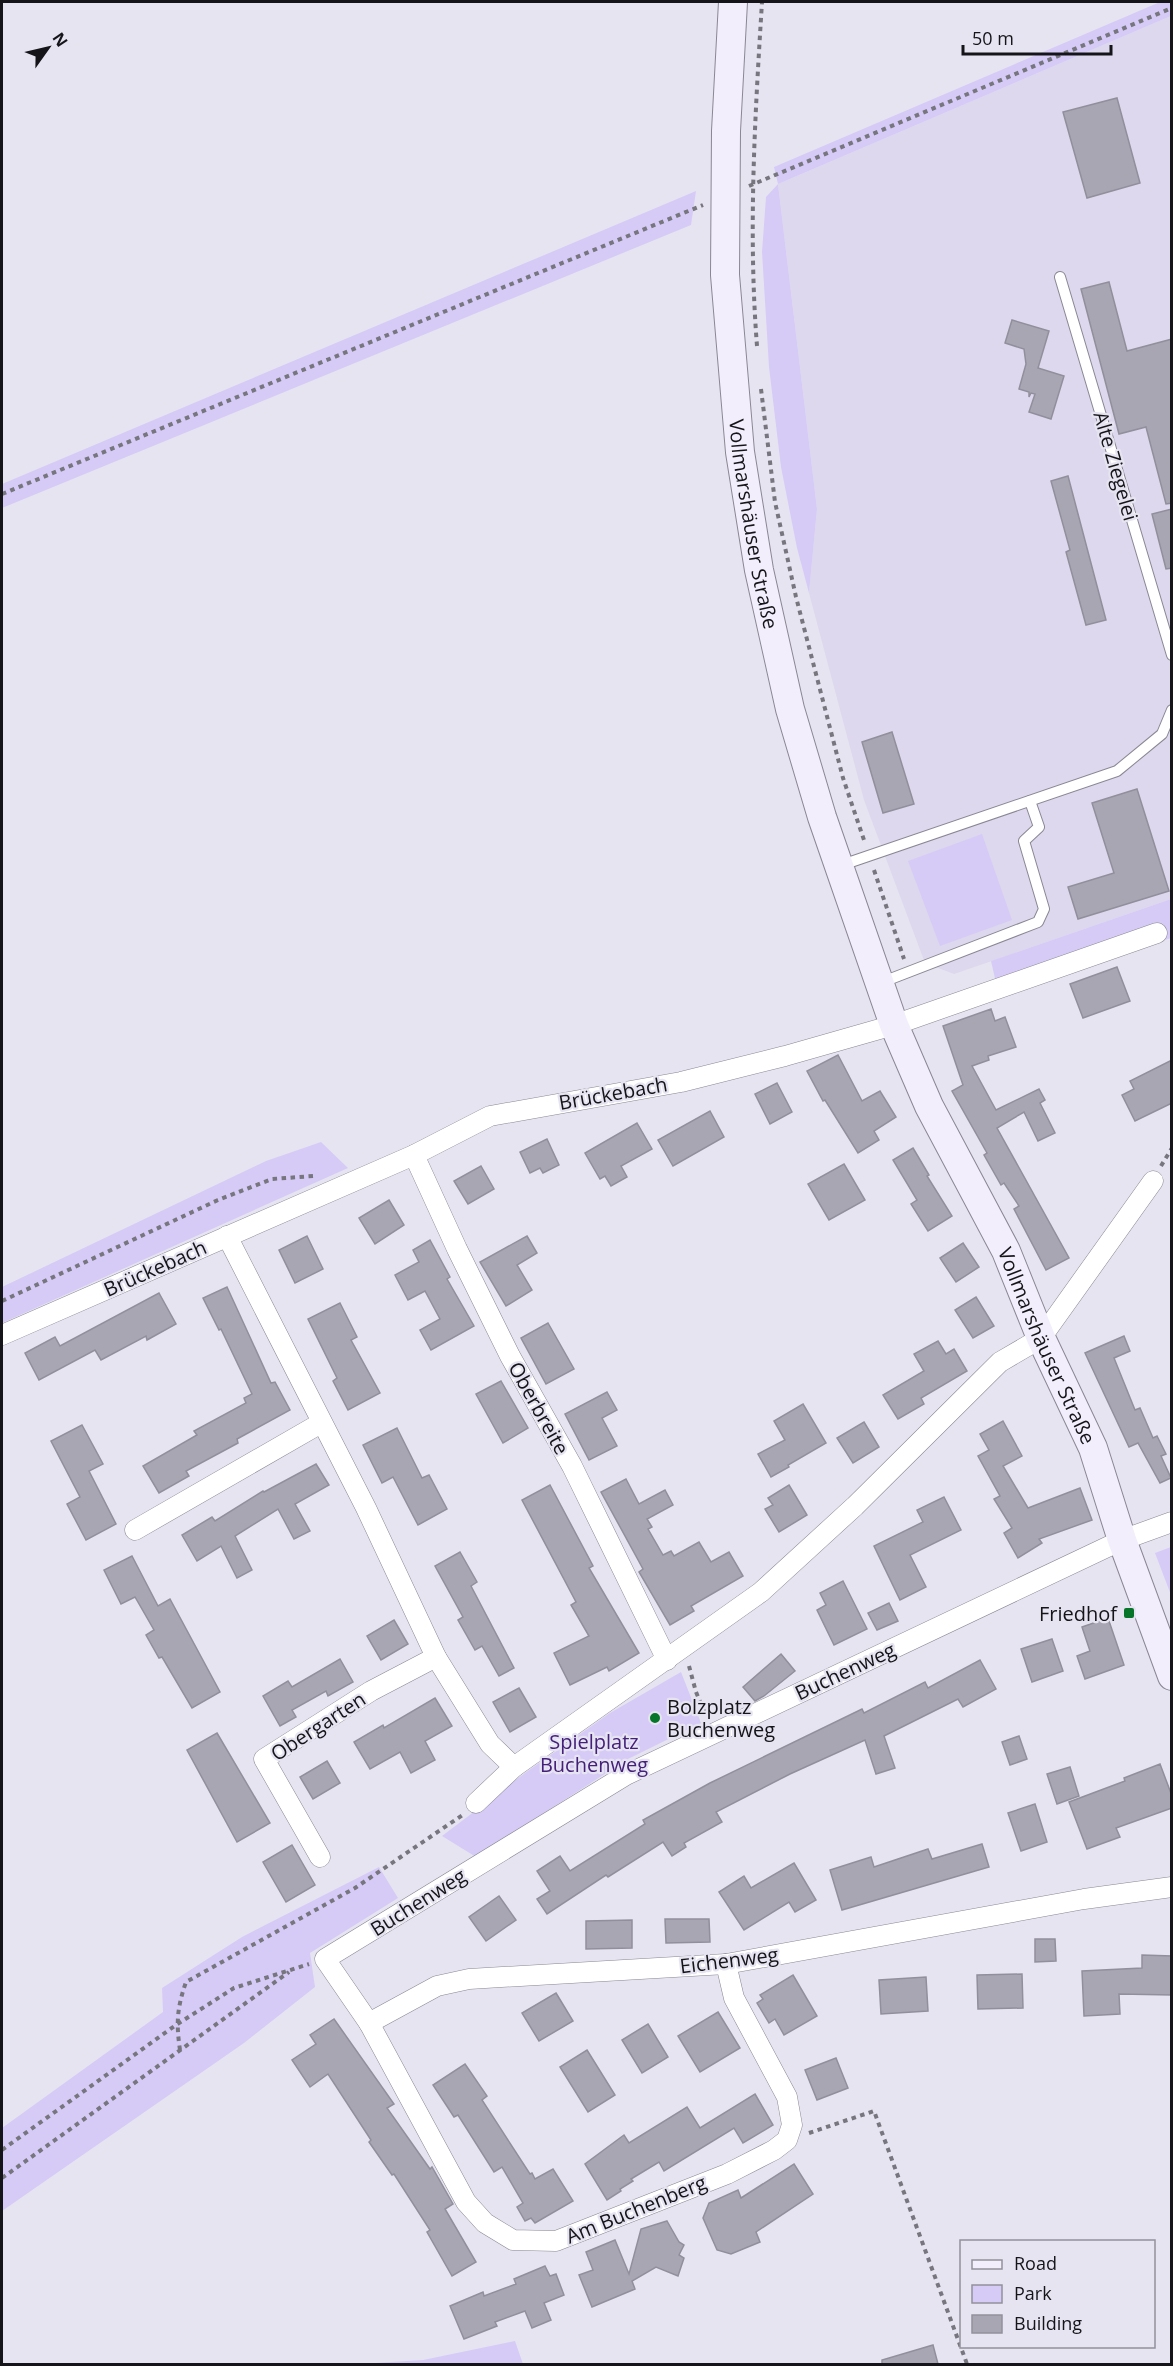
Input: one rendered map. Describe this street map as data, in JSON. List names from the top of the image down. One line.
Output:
{"streets":{"main road":["Vollmarshäuser Straße"],"street":["Brückebach","Oberbreite","Buchenweg","Obergarten","Eichenweg","Am Buchenberg"],"lane":["Alte Ziegelei"]},"crossings":[["Vollmarshäuser Straße","Brückebach"],["Vollmarshäuser Straße","Buchenweg"],["Brückebach","Oberbreite"],["Buchenweg","Eichenweg"],["Buchenweg","Am Buchenberg"],["Eichenweg","Am Buchenberg"]],"parks":["Spielplatz Buchenweg"],"places":{"transit":["Friedhof"],"other":["Bolzplatz Buchenweg"]},"legend":["Road","Park","Building"],"scale_bar":"50 m","north":"top right"}
